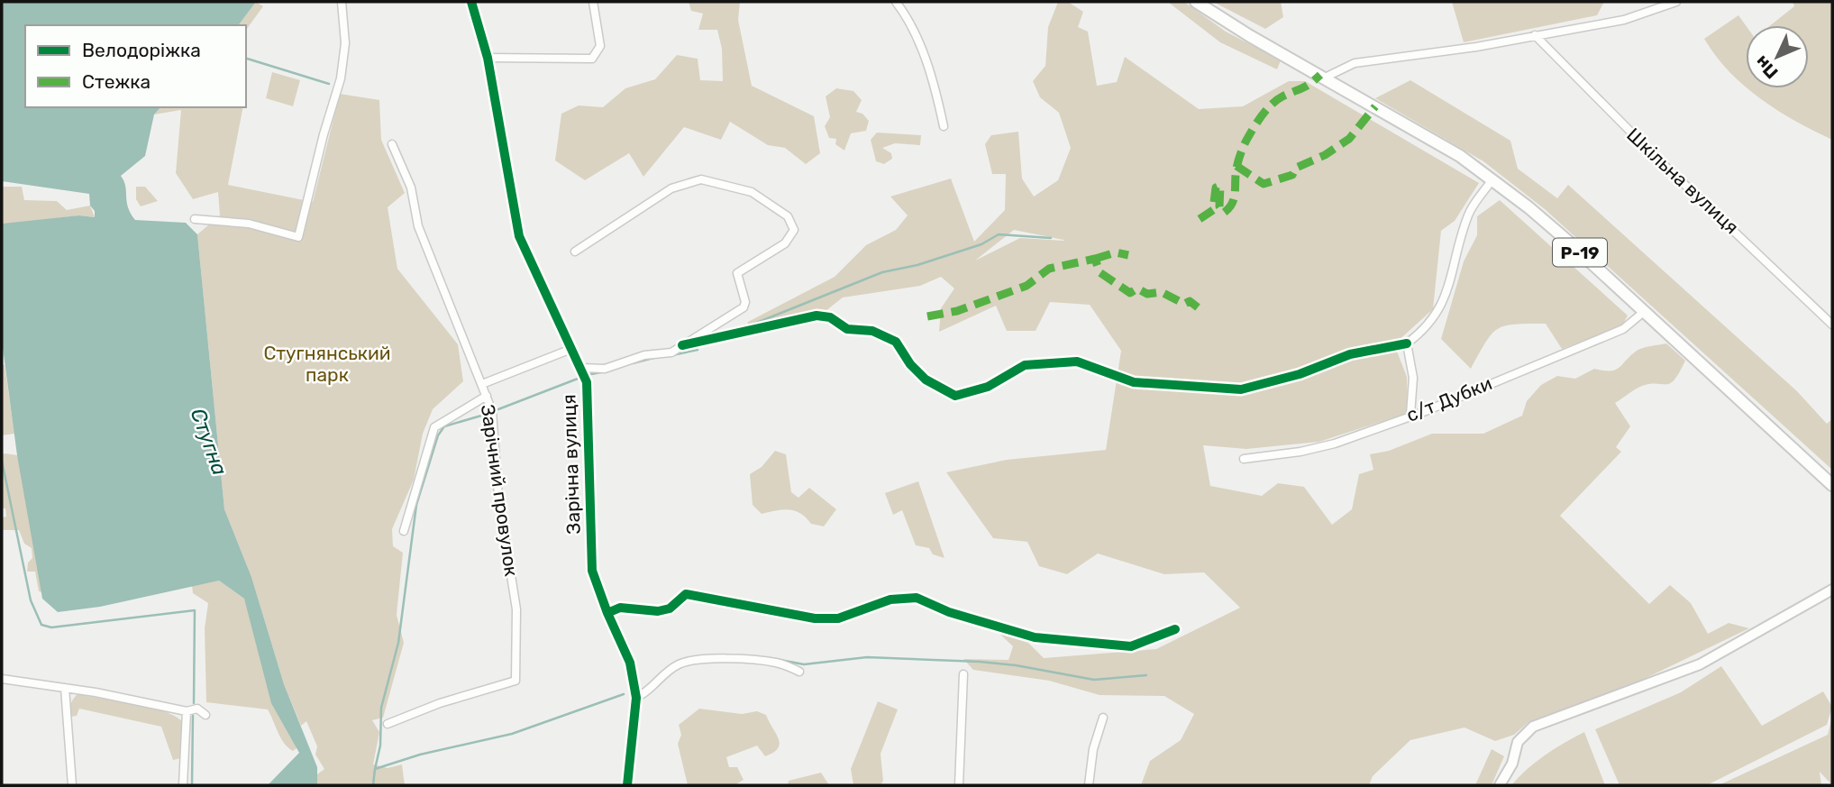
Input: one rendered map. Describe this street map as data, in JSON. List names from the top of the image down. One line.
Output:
{"streets":{"main road":["Р-19"],"street":["Шкільна вулиця","с/т Дубки","Зарічна вулиця","Зарічний провулок"]},"crossings":[["Р-19","с/т Дубки"]],"water":["Стугна"],"parks":["Стугнянський парк"],"legend":["Велодоріжка","Стежка"],"north":"bottom left"}
